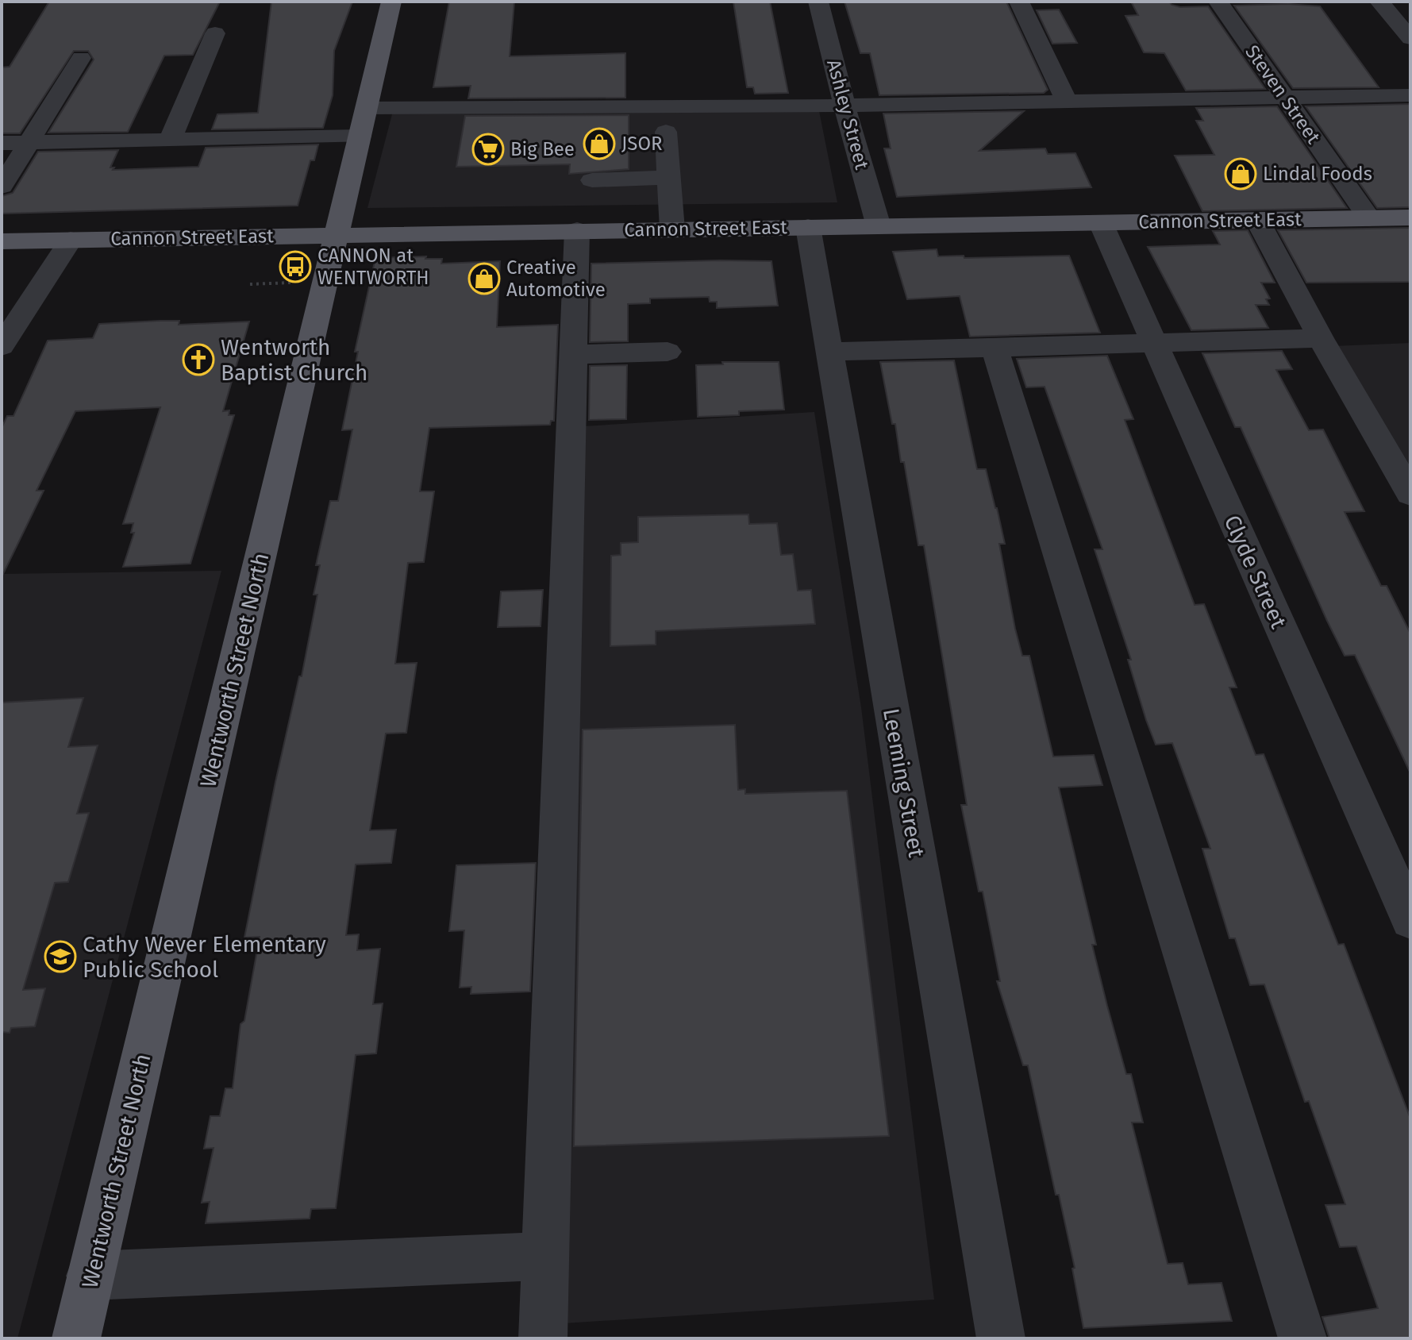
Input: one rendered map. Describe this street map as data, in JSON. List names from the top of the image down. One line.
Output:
{"streets":{"main road":["Cannon Street East","Wentworth Street North"],"street":["Steven Street","Ashley Street","Clyde Street","Leeming Street"]},"crossings":[["Steven Street","Cannon Street East"],["Ashley Street","Cannon Street East"],["Cannon Street East","Clyde Street"],["Cannon Street East","Wentworth Street North"],["Cannon Street East","Leeming Street"]],"places":{"shop":["JSOR","Lindal Foods","Creative Automotive"],"supermarket":["Big Bee"],"bus stop":["CANNON at WENTWORTH"],"church":["Wentworth Baptist Church"],"school or university":["Cathy Wever Elementary Public School"]}}
